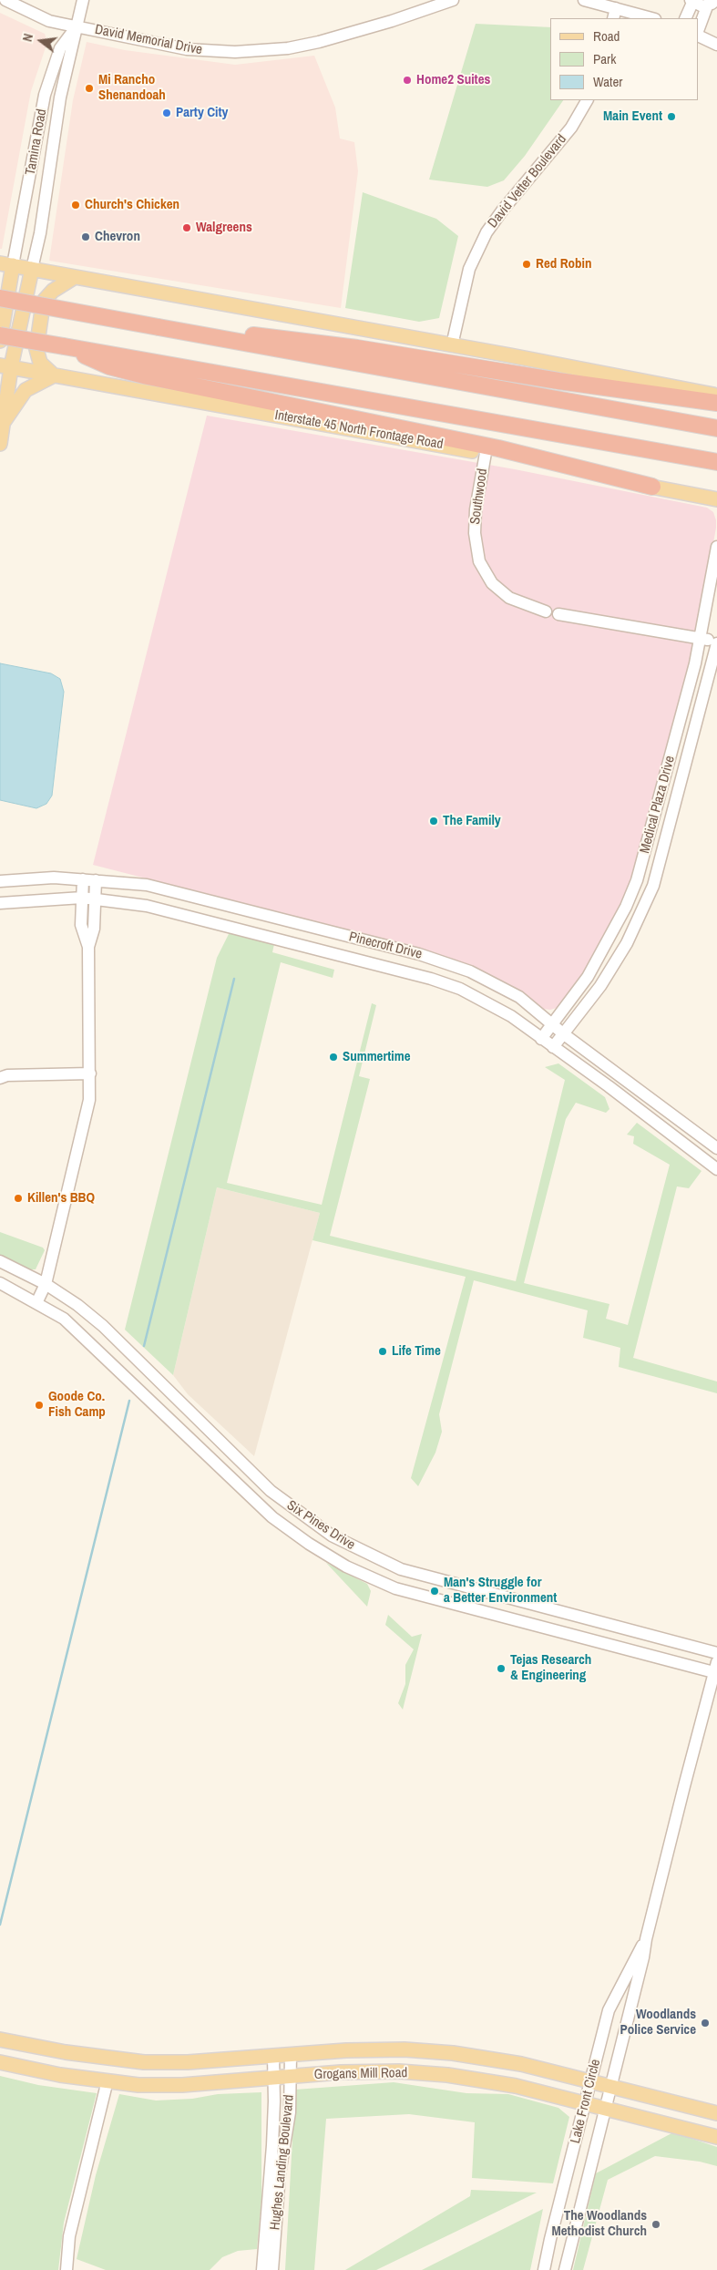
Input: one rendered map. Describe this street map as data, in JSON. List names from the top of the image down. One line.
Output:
{"streets":{"main road":["Interstate 45 North Frontage Road","Grogans Mill Road"],"street":["David Memorial Drive","Tamina Road","David Vetter Boulevard","Southwood","Medical Plaza Drive","Pinecroft Drive","Six Pines Drive","Lake Front Circle","Hughes Landing Boulevard"]},"crossings":[["David Memorial Drive","Tamina Road"],["Interstate 45 North Frontage Road","Southwood"],["Medical Plaza Drive","Pinecroft Drive"],["Six Pines Drive","Lake Front Circle"],["Grogans Mill Road","Lake Front Circle"],["Grogans Mill Road","Hughes Landing Boulevard"]],"places":["Home2 Suites","Mi Rancho Shenandoah","Party City","Main Event","Church's Chicken","Walgreens","Chevron","Red Robin","The Family","Summertime","Killen's BBQ","Life Time","Goode Co. Fish Camp","Man's Struggle for a Better Environment","Tejas Research & Engineering","Woodlands Police Service","The Woodlands Methodist Church"],"legend":["Road","Park","Water"],"north":"left"}
